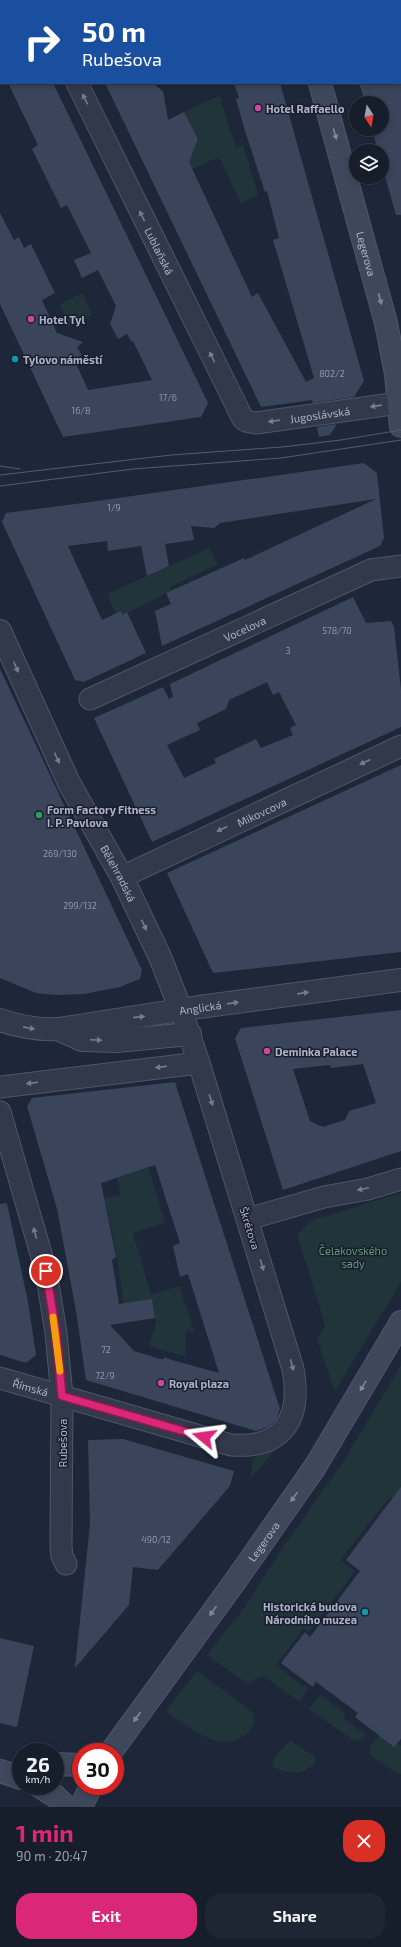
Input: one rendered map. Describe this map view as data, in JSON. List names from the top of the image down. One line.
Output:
{"streets":{"main road":["Legerova"],"street":["Lublaňská","Jugoslávská","Vocelova","Mikovcova","Bělehradská","Anglická","Škrétova","Římská","Rubešova"]},"crossings":[["Lublaňská","Jugoslávská"],["Legerova","Jugoslávská"],["Mikovcova","Bělehradská"],["Bělehradská","Anglická"],["Bělehradská","Škrétova"],["Anglická","Škrétova"],["Škrétova","Římská"],["Římská","Rubešova"]],"one_way":["Lublaňská","Legerova","Jugoslávská","Mikovcova","Bělehradská","Škrétova","Rubešova"],"parks":["Čelakovského sady"],"places":["Hotel Raffaello","Hotel Tyl","Tylovo náměstí","Form Factory Fitness I. P. Pavlova","Deminka Palace","Royal plaza","Historická budova Národního muzea"],"house_numbers":["802/2","17/6","16/8","1/9","578/70","3","269/130","299/132","72","72/9","490/12"],"north":"bottom","page":{"turn":["50 m","Rubešova"],"speed":"26 km/h","limit":"30","heading":["1 min","90 m · 20:47"],"buttons":["Exit","Share"]}}
